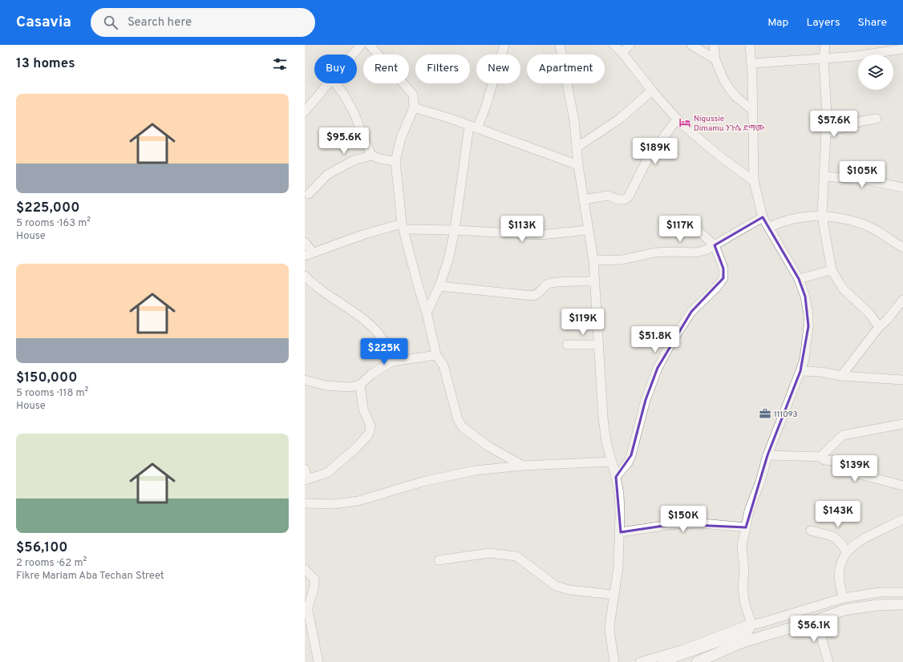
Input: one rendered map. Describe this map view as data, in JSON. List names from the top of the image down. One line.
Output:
{"places":{"hotel":["Nigussie Dimamu ንጉሴ ድማሙ"],"office":["111093"]},"page":{"header":"Casavia","search":"Search here","nav":["Map","Layers","Share"],"heading":"13 homes","chip":["Buy","Rent","Filters","New","Apartment"],"list":[{"name":"$225,000","note":"5 rooms · 163 m² · House"},{"name":"$150,000","note":"5 rooms · 118 m² · House"},{"name":"$56,100","note":"2 rooms · 62 m² · Fikre Mariam Aba Techan Street"}],"price":["$57.6K","$95.6K","$189K","$105K","$113K","$117K","$119K","$51.8K","$225K","$139K","$143K","$150K","$56.1K"]}}
